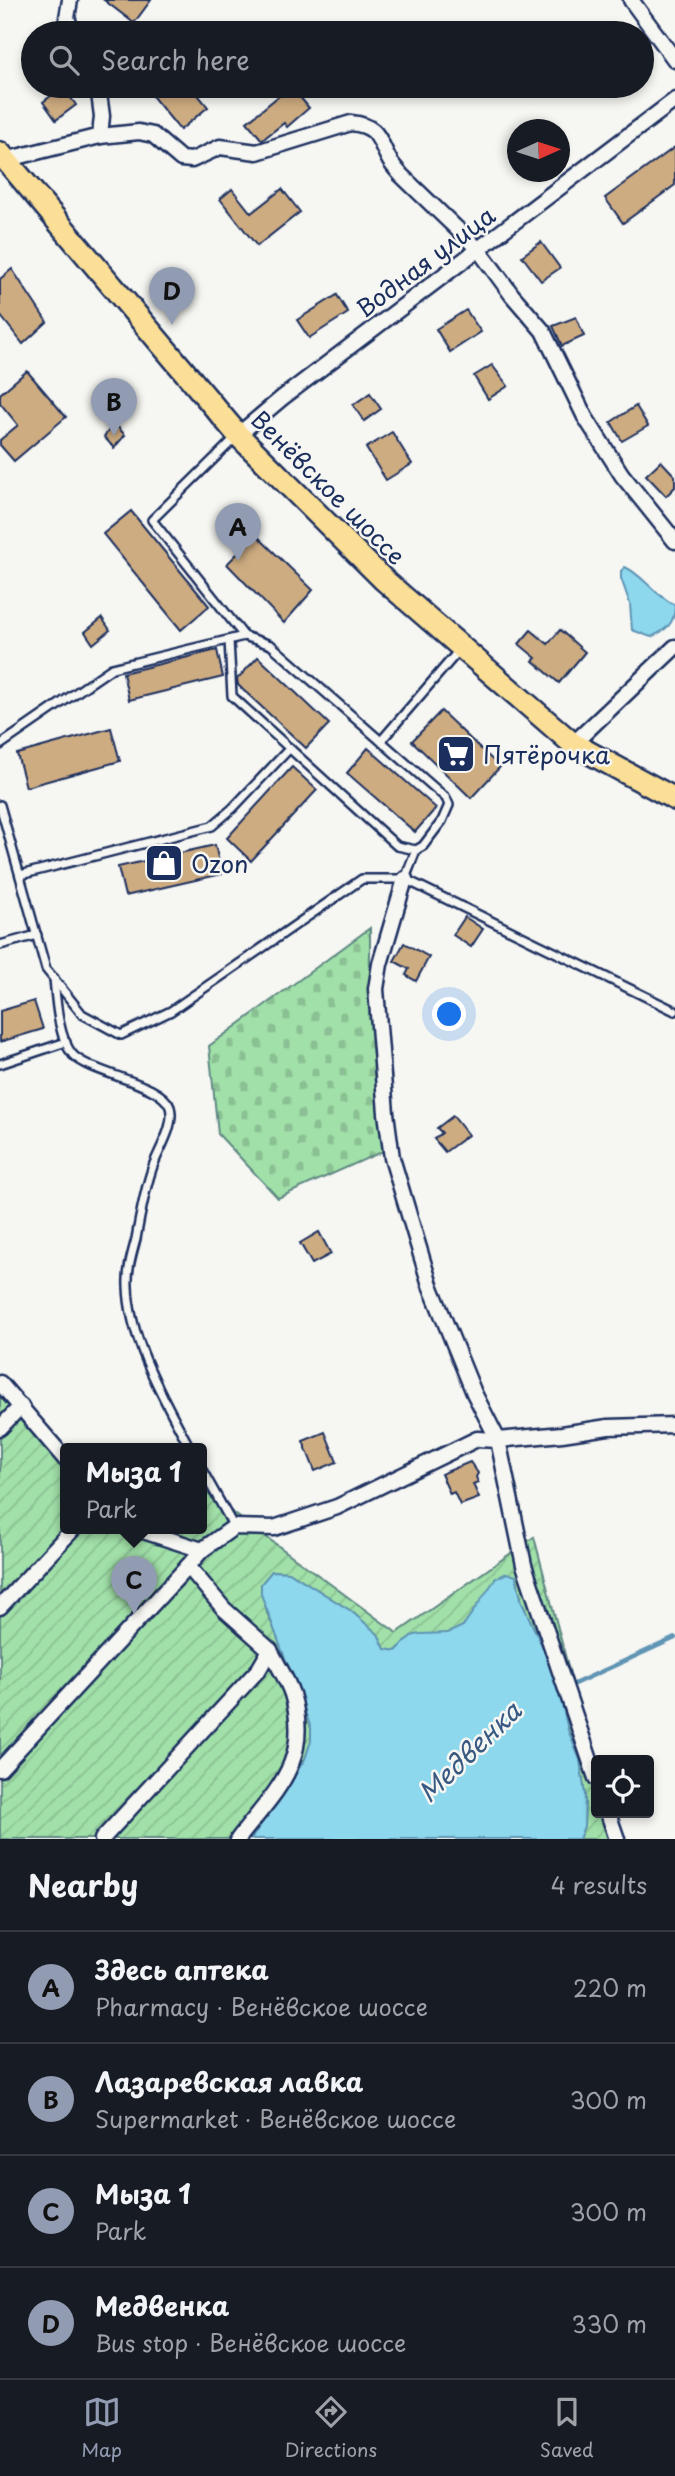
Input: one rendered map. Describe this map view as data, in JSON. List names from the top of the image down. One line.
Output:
{"streets":{"main road":["Венёвское шоссе"],"street":["Водная улица"]},"crossings":[["Водная улица","Венёвское шоссе"]],"water":["Медвенка"],"places":{"supermarket":["Пятёрочка"],"shop":["Ozon"]},"north":"right","page":{"search":"Search here","pins":["D","B","A","C"],"popup":["Мыза 1","Park"],"heading":["Nearby","4 results"],"list":[{"mark":"A","name":"Здесь аптека","note":"Pharmacy · Венёвское шоссе","value":"220 m"},{"mark":"B","name":"Лазаревская лавка","note":"Supermarket · Венёвское шоссе","value":"300 m"},{"mark":"C","name":"Мыза 1","note":"Park","value":"300 m"},{"mark":"D","name":"Медвенка","note":"Bus stop · Венёвское шоссе","value":"330 m"}],"nav":["Map","Directions","Saved"]}}
